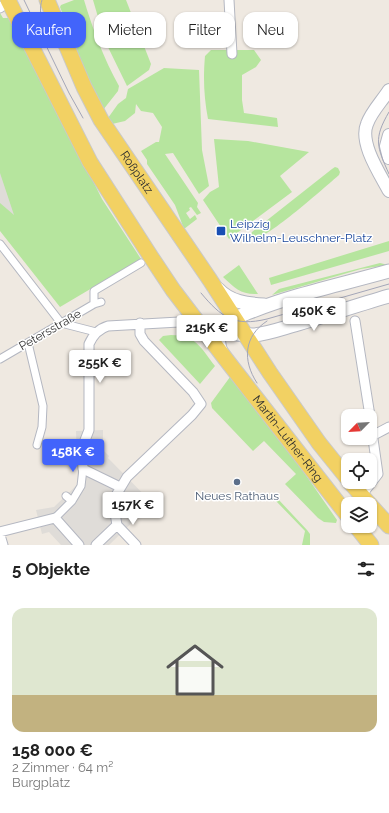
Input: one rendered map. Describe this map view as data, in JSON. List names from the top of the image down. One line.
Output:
{"streets":{"main road":["Roßplatz","Martin-Luther-Ring"],"street":["Petersstraße"]},"crossings":[["Roßplatz","Martin-Luther-Ring"]],"places":{"transit":["Leipzig Wilhelm-Leuschner-Platz"],"other":["Neues Rathaus"]},"north":"bottom left","page":{"chip":["Kaufen","Mieten","Filter","Neu"],"price":["450K €","215K €","255K €","158K €","157K €"],"heading":"5 Objekte","list":[{"name":"158 000 €","note":"2 Zimmer · 64 m² · Burgplatz"}]}}
